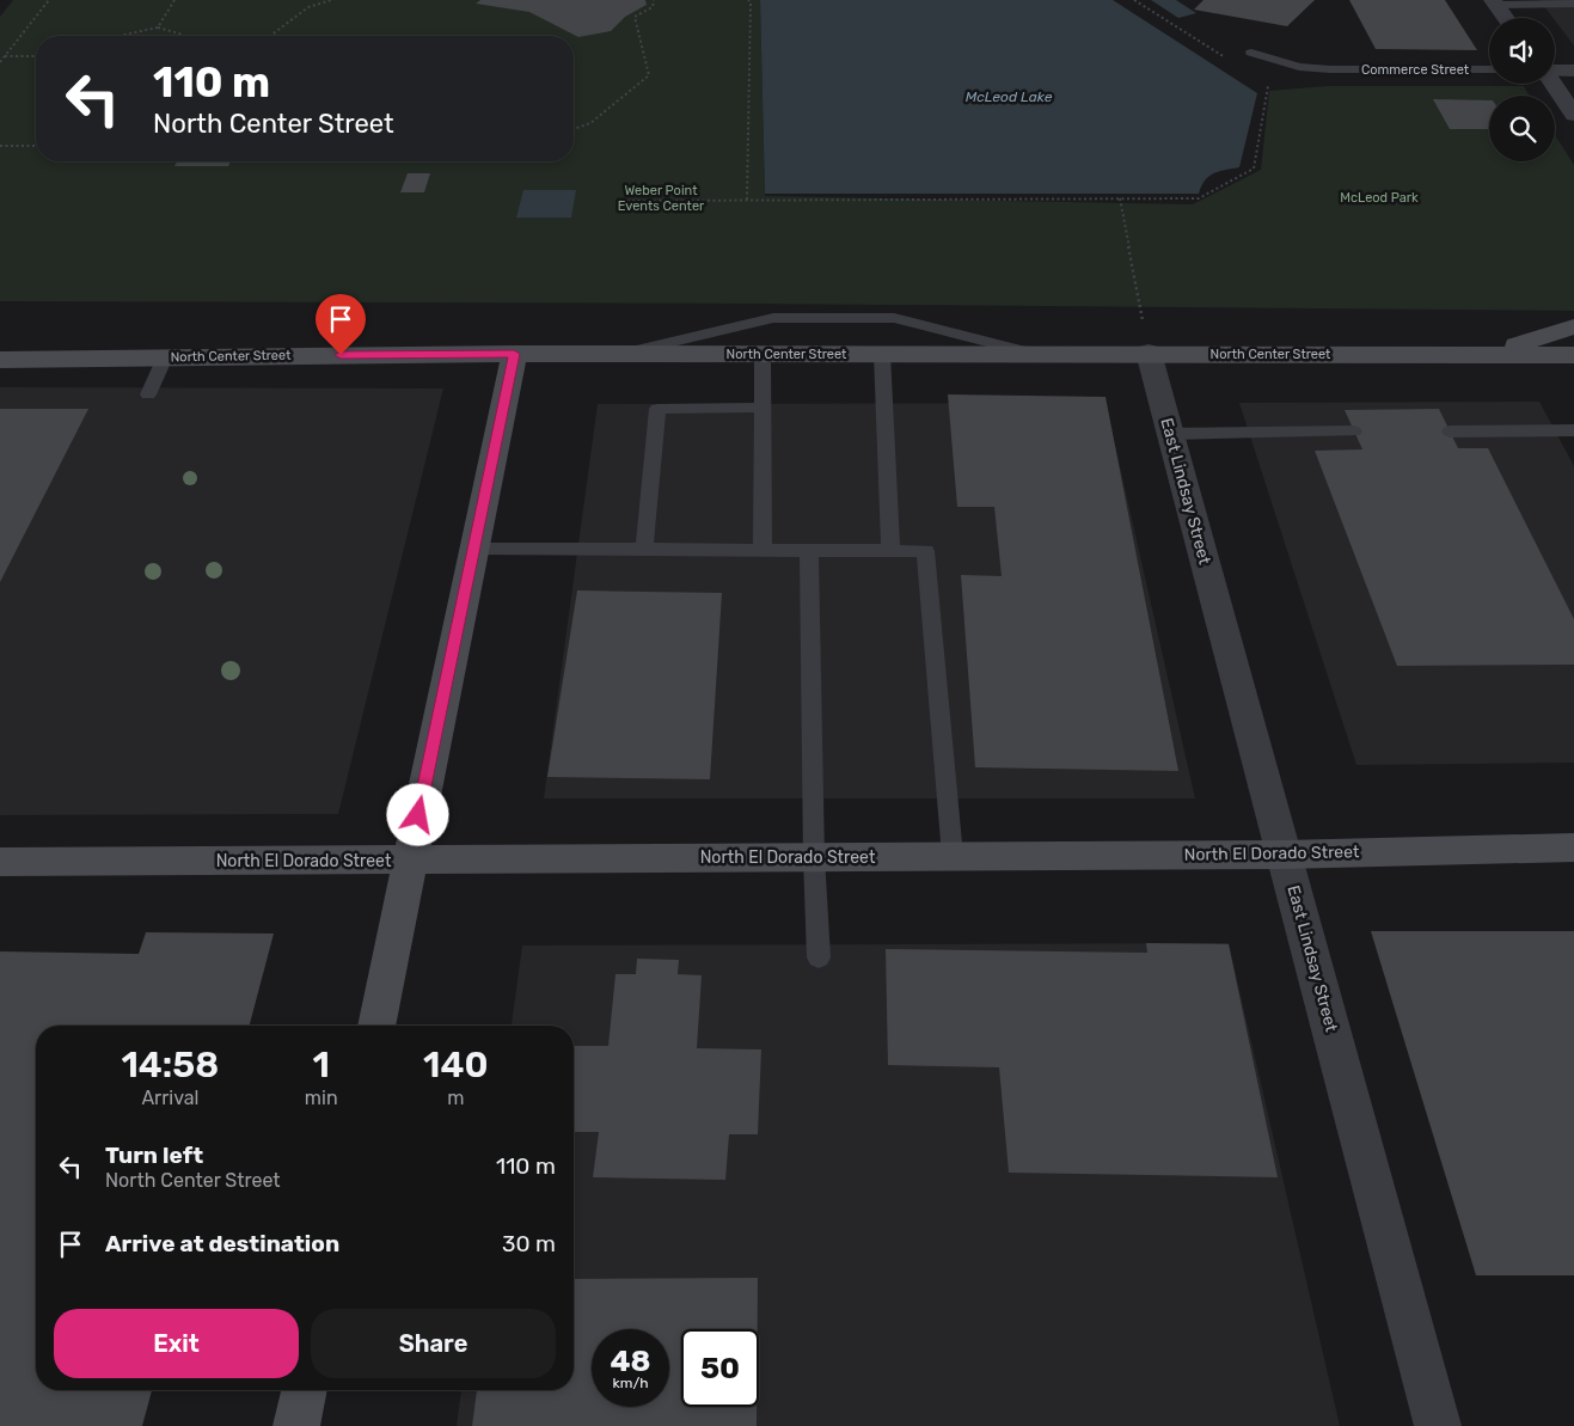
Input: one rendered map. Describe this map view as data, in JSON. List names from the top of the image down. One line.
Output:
{"streets":{"main road":["North Center Street","North El Dorado Street"],"street":["East Lindsay Street"],"lane":["Commerce Street"]},"crossings":[["North Center Street","East Lindsay Street"],["East Lindsay Street","North El Dorado Street"]],"water":["McLeod Lake"],"parks":["Weber Point Events Center","McLeod Park"],"page":{"turn":["110 m","North Center Street"],"eta":["14:58","Arrival","1","min","140","m"],"list":[{"name":"Turn left","note":"North Center Street","value":"110 m"},{"name":"Arrive at destination","value":"30 m"}],"buttons":["Exit","Share"],"speed":"48 km/h","limit":"50"}}
